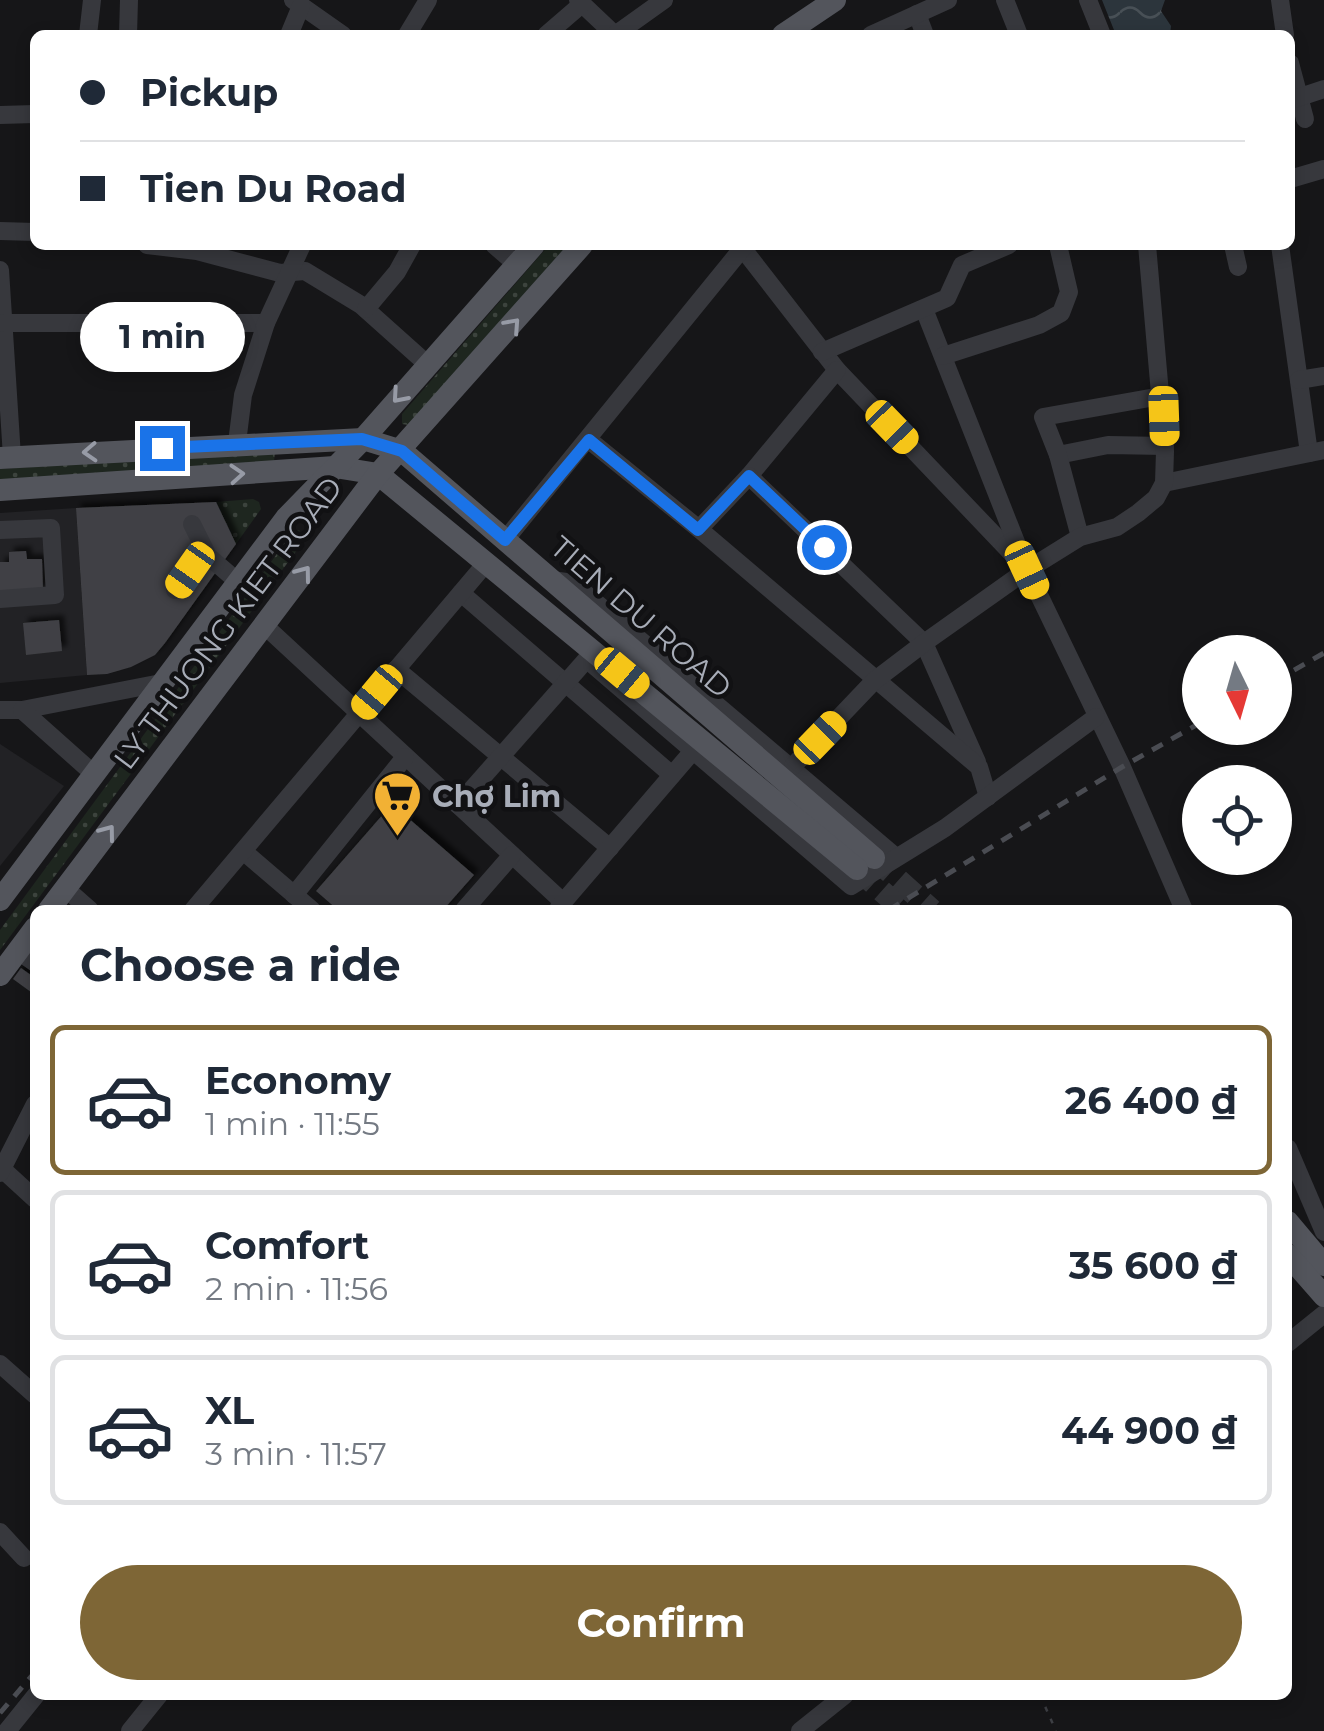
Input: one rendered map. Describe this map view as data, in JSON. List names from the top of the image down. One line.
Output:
{"streets":{"main road":["TIEN DU ROAD","LY THUONG KIET ROAD"]},"crossings":[["TIEN DU ROAD","LY THUONG KIET ROAD"]],"places":{"supermarket":["Chợ Lim"]},"north":"bottom","page":{"banner":["Pickup","Tien Du Road"],"bubble":"1 min","heading":"Choose a ride","list":[{"name":"Economy","note":"1 min · 11:55","value":"26 400 ₫"},{"name":"Comfort","note":"2 min · 11:56","value":"35 600 ₫"},{"name":"XL","note":"3 min · 11:57","value":"44 900 ₫"}],"buttons":"Confirm"}}
